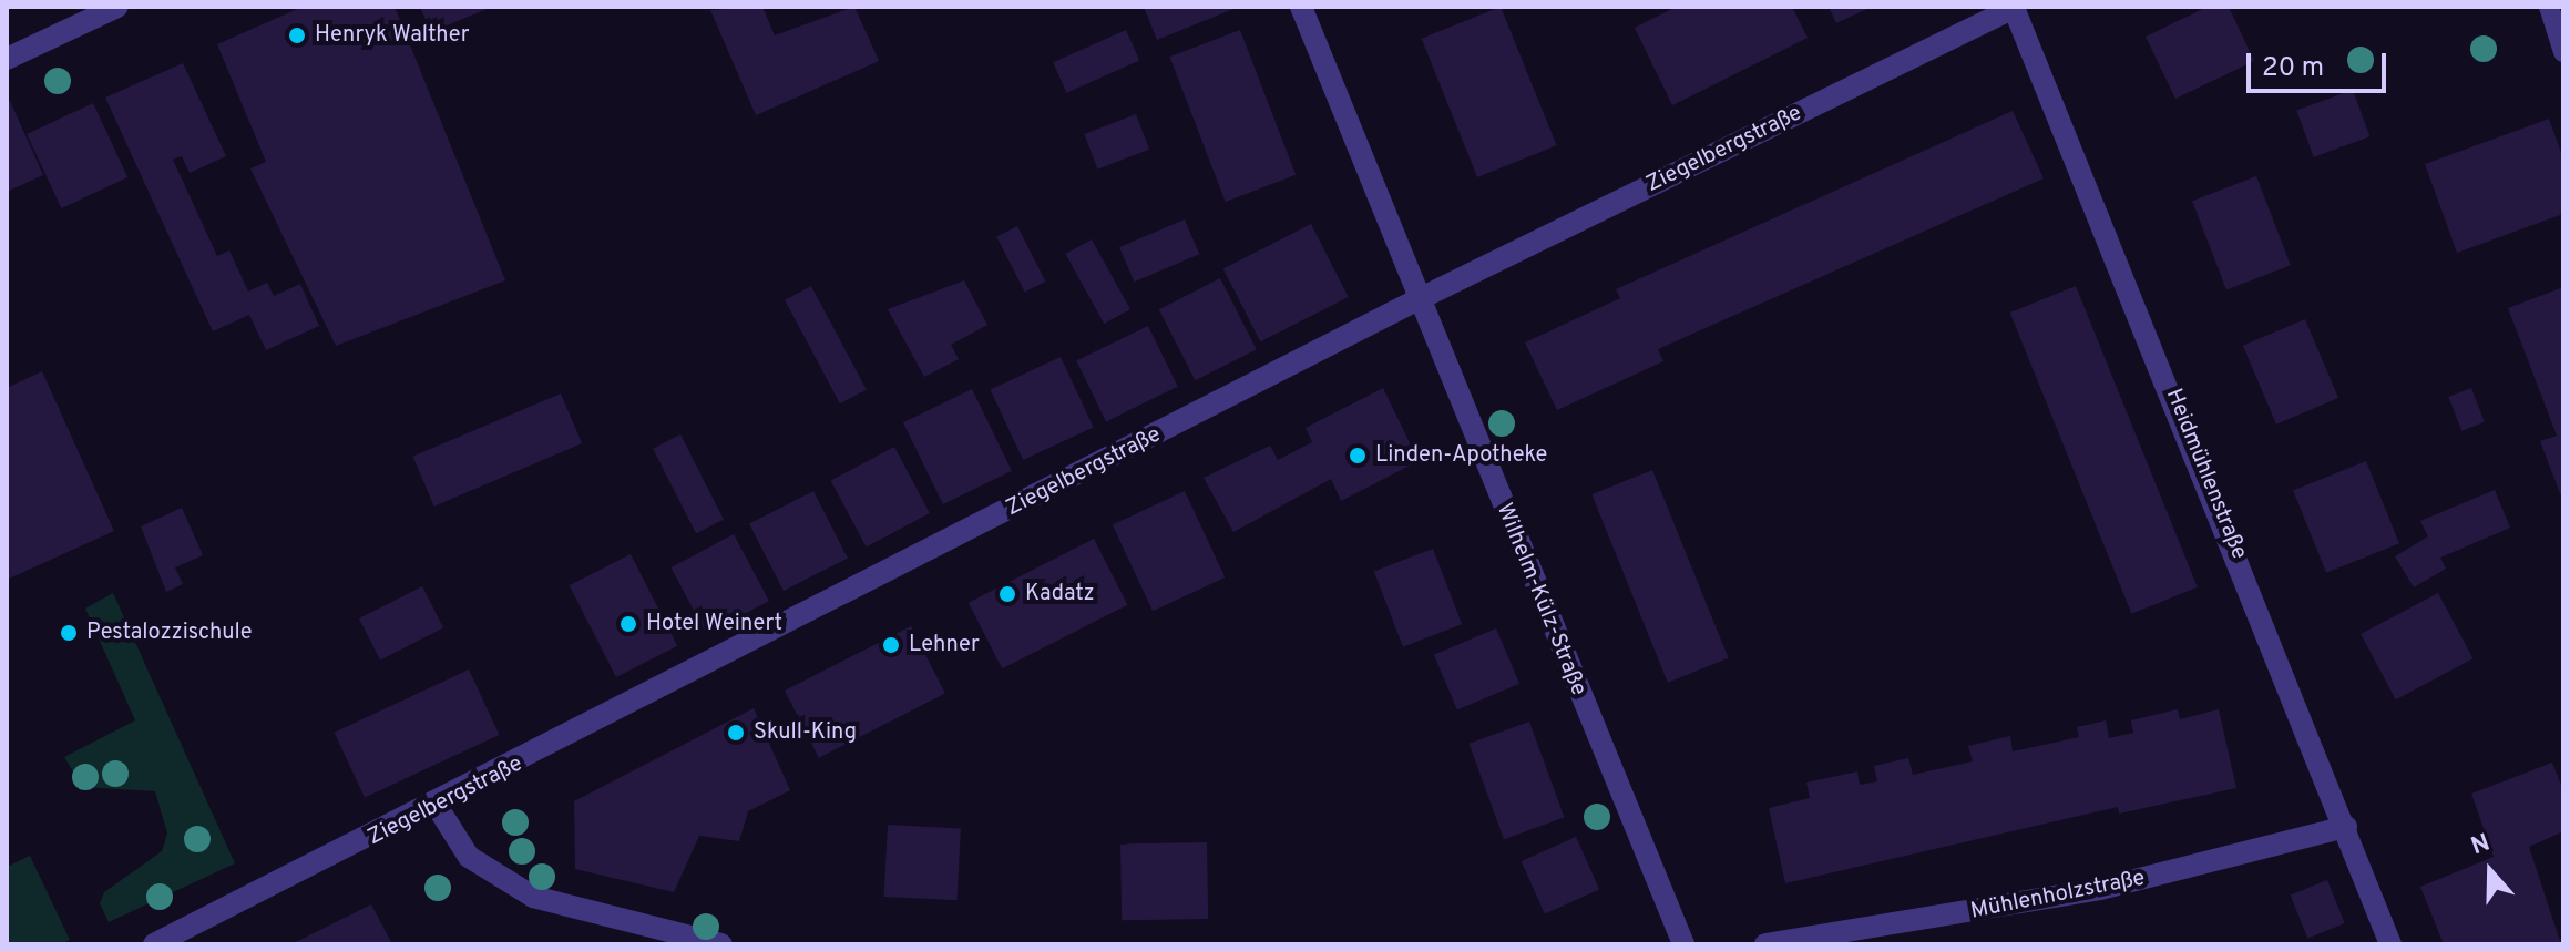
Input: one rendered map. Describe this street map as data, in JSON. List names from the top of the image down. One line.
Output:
{"streets":{"street":["Ziegelbergstraße","Heidmühlenstraße","Wilhelm-Külz-Straße","Mühlenholzstraße"]},"crossings":[["Ziegelbergstraße","Heidmühlenstraße"],["Ziegelbergstraße","Wilhelm-Külz-Straße"],["Heidmühlenstraße","Mühlenholzstraße"]],"places":["Henryk Walther","Linden-Apotheke","Kadatz","Hotel Weinert","Pestalozzischule","Lehner","Skull-King"],"scale_bar":"20 m","north":"top"}
